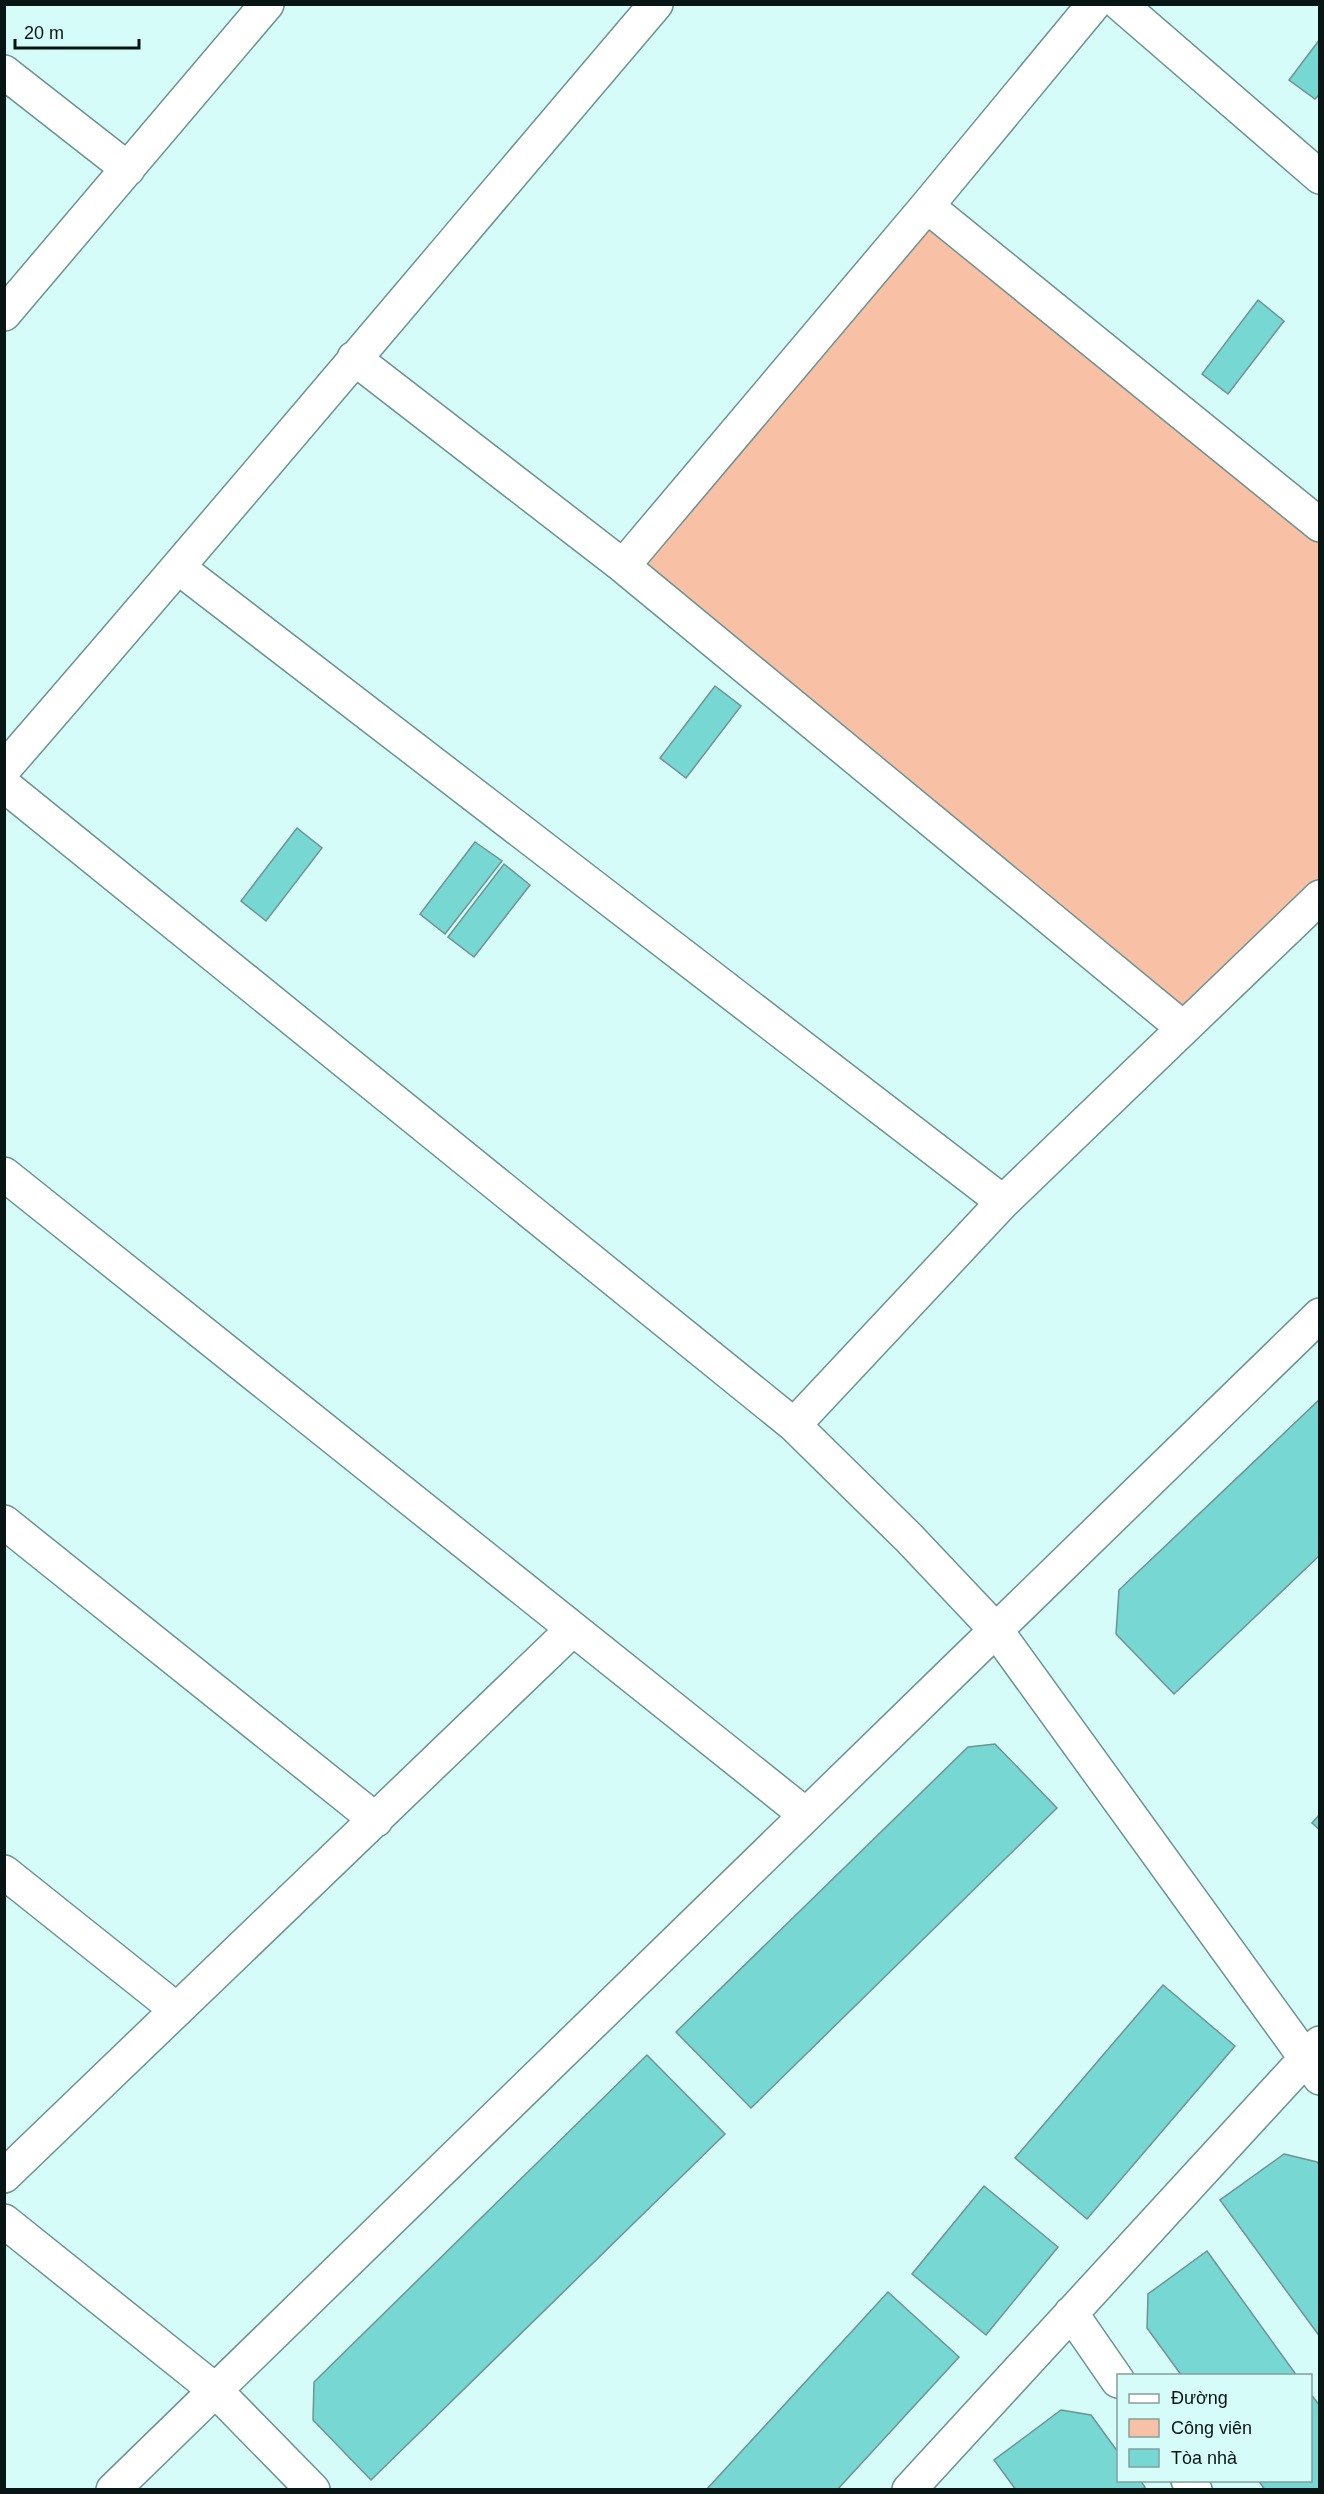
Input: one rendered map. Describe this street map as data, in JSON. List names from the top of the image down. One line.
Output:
{"legend":["Đường","Công viên","Tòa nhà"],"scale_bar":"20 m"}
